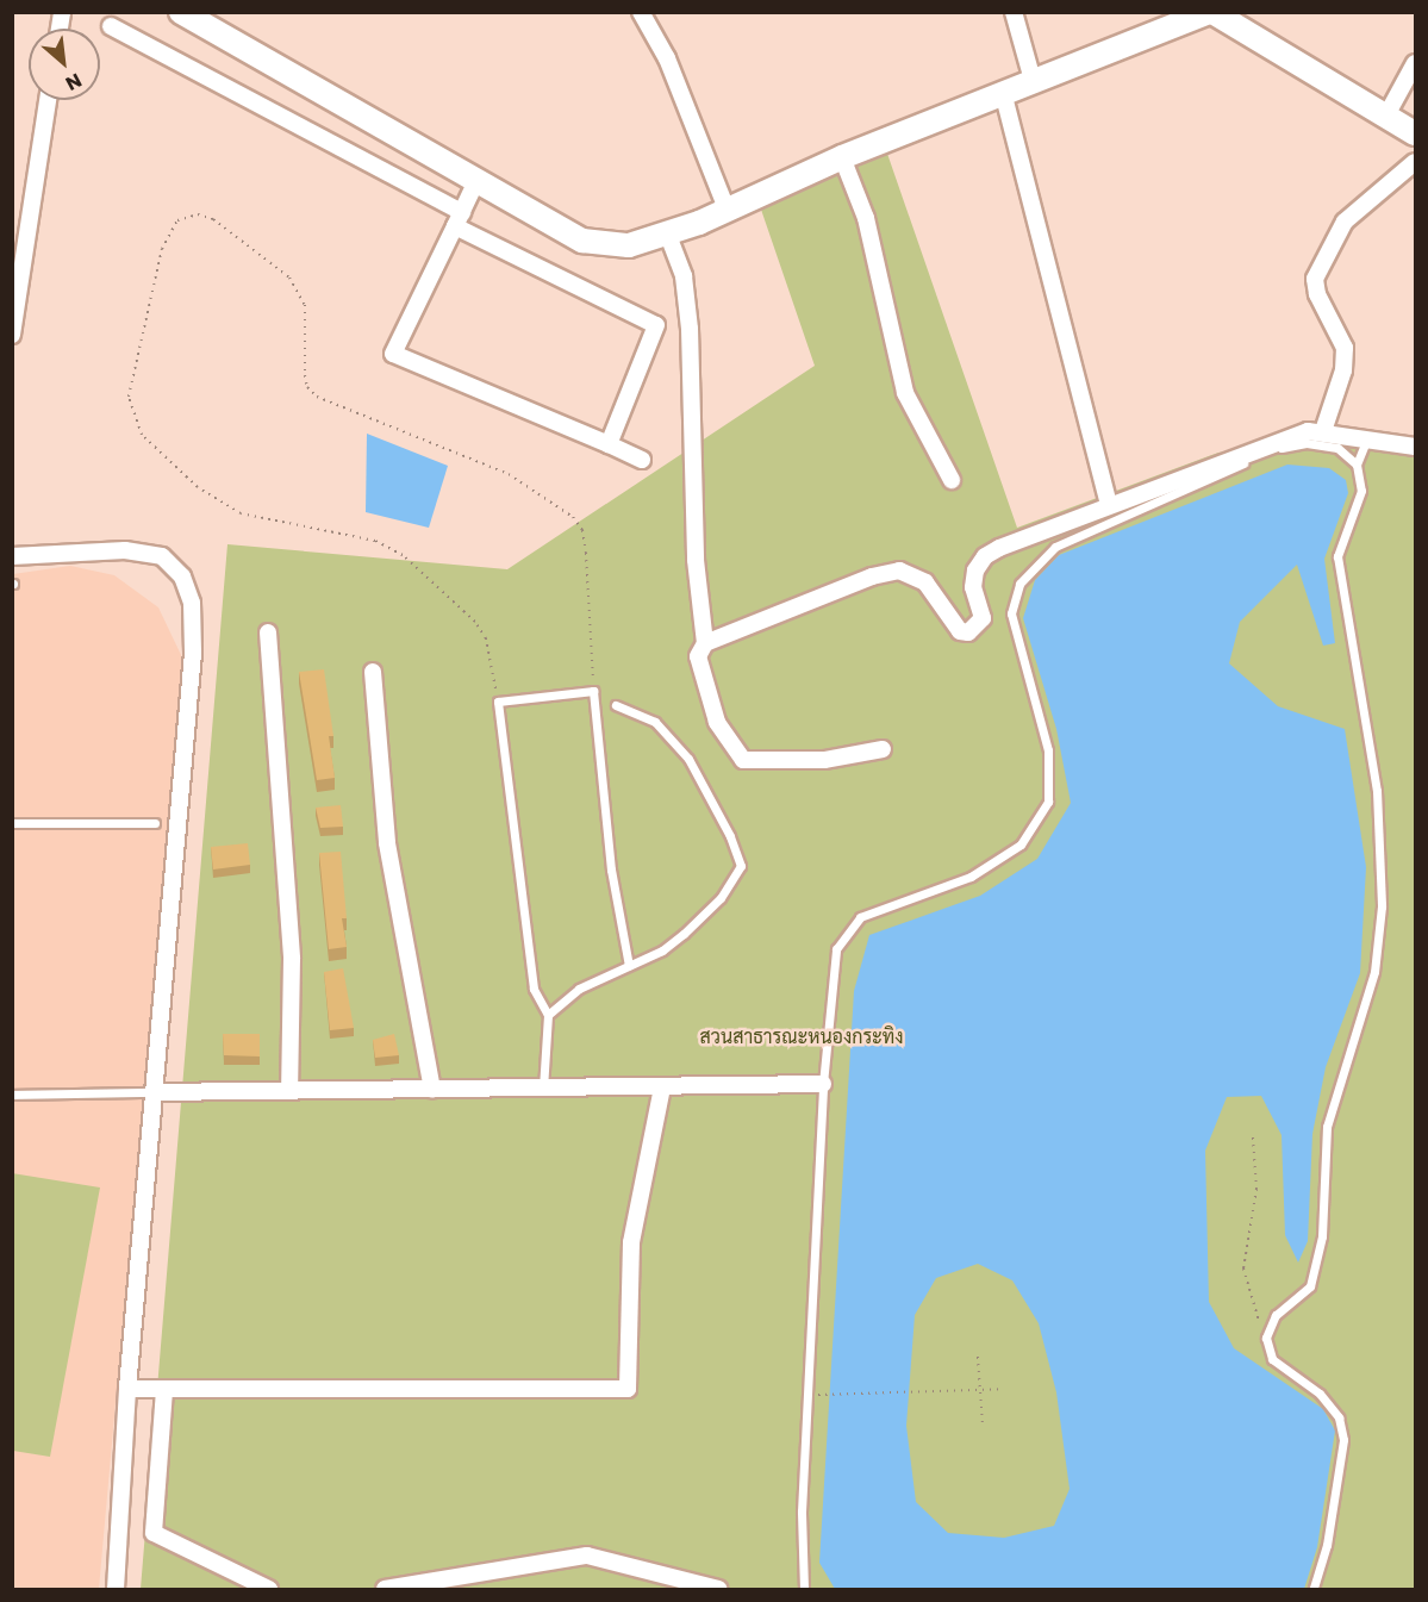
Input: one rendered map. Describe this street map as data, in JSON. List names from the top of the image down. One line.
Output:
{"parks":["สวนสาธารณะหนองกระทิง"],"north":"bottom right"}
